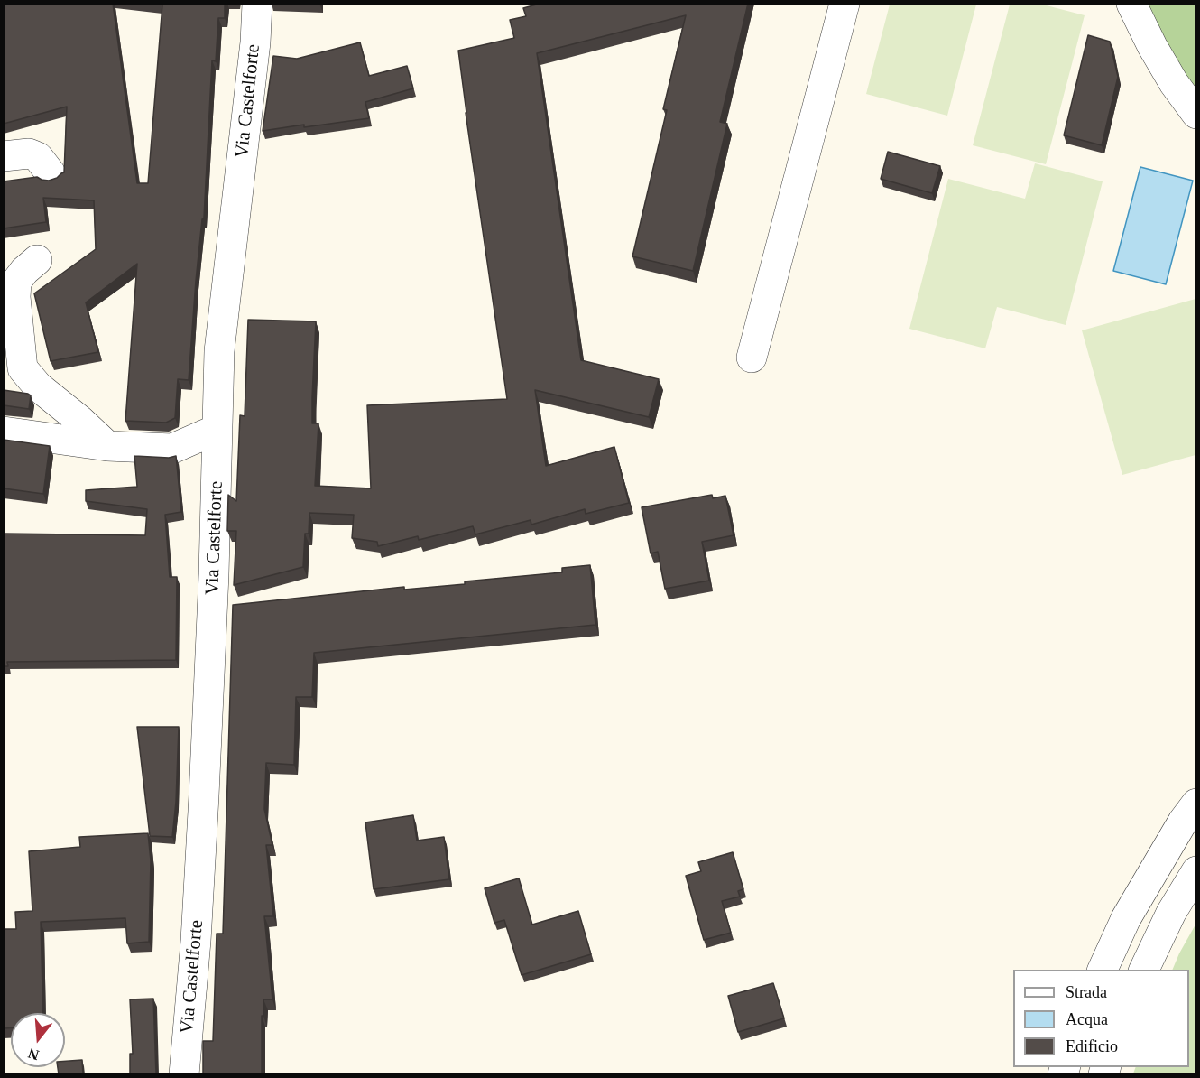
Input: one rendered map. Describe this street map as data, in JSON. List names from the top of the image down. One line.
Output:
{"streets":{"street":["Via Castelforte"]},"legend":["Strada","Acqua","Edificio"],"north":"bottom"}
